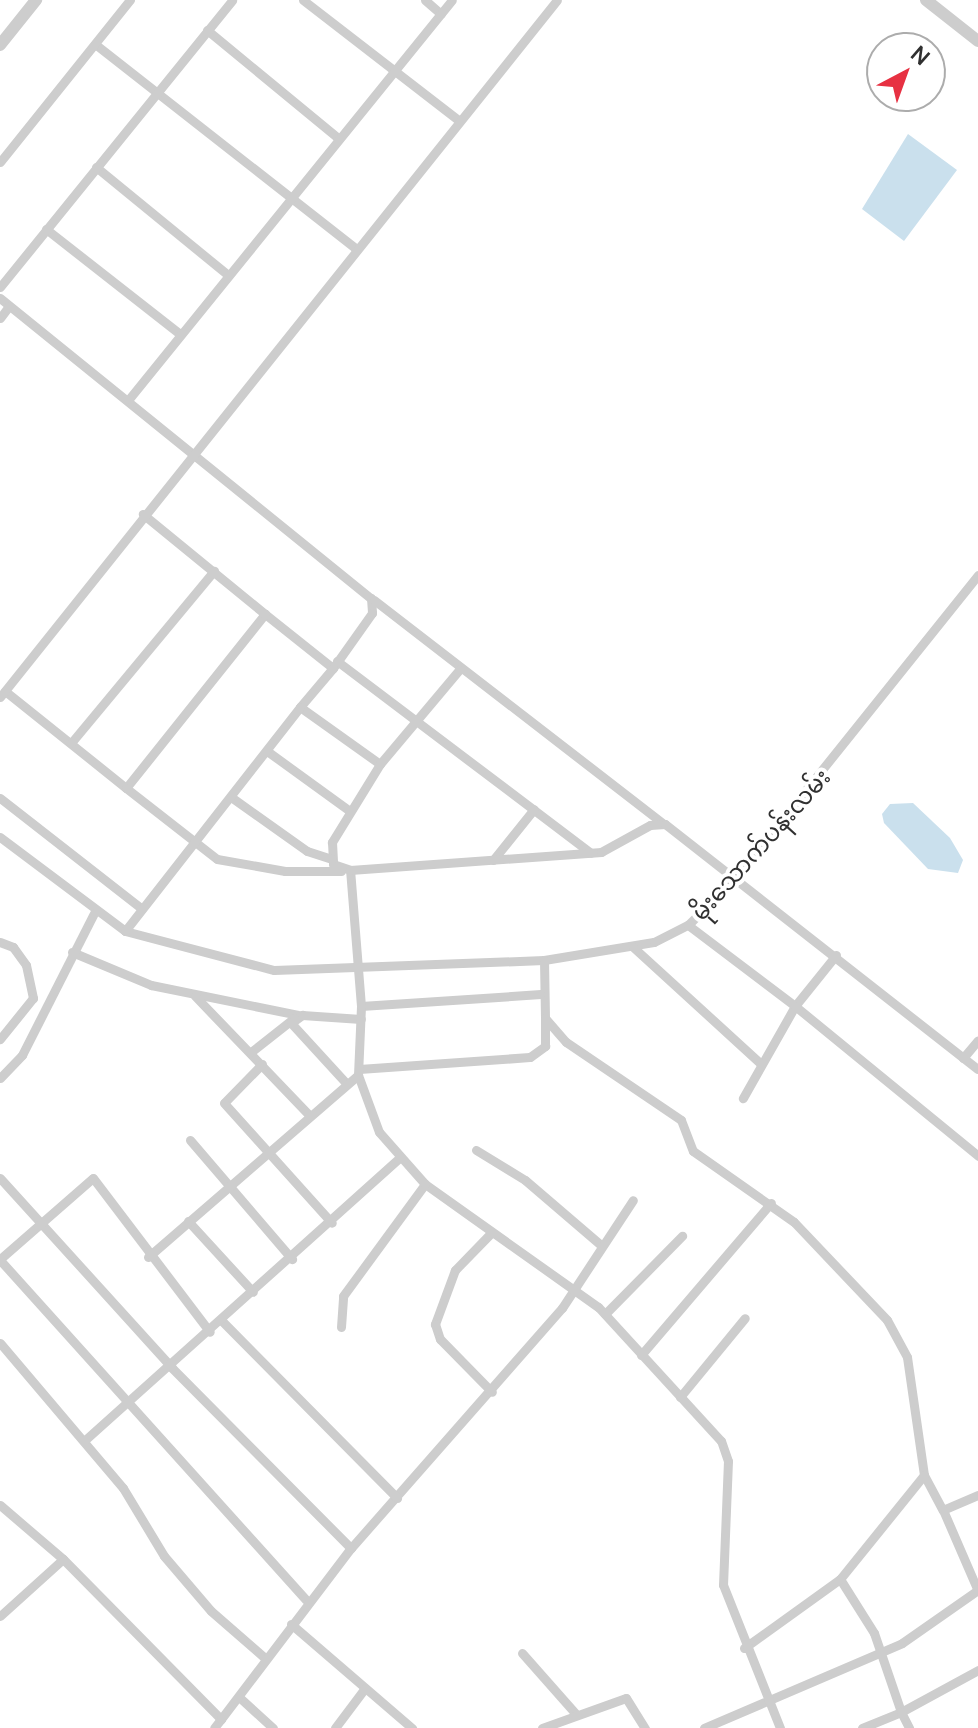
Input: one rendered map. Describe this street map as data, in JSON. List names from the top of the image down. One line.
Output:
{"streets":{"street":["မိုးသောက်ပန်းလမ်း"]},"north":"top right"}
